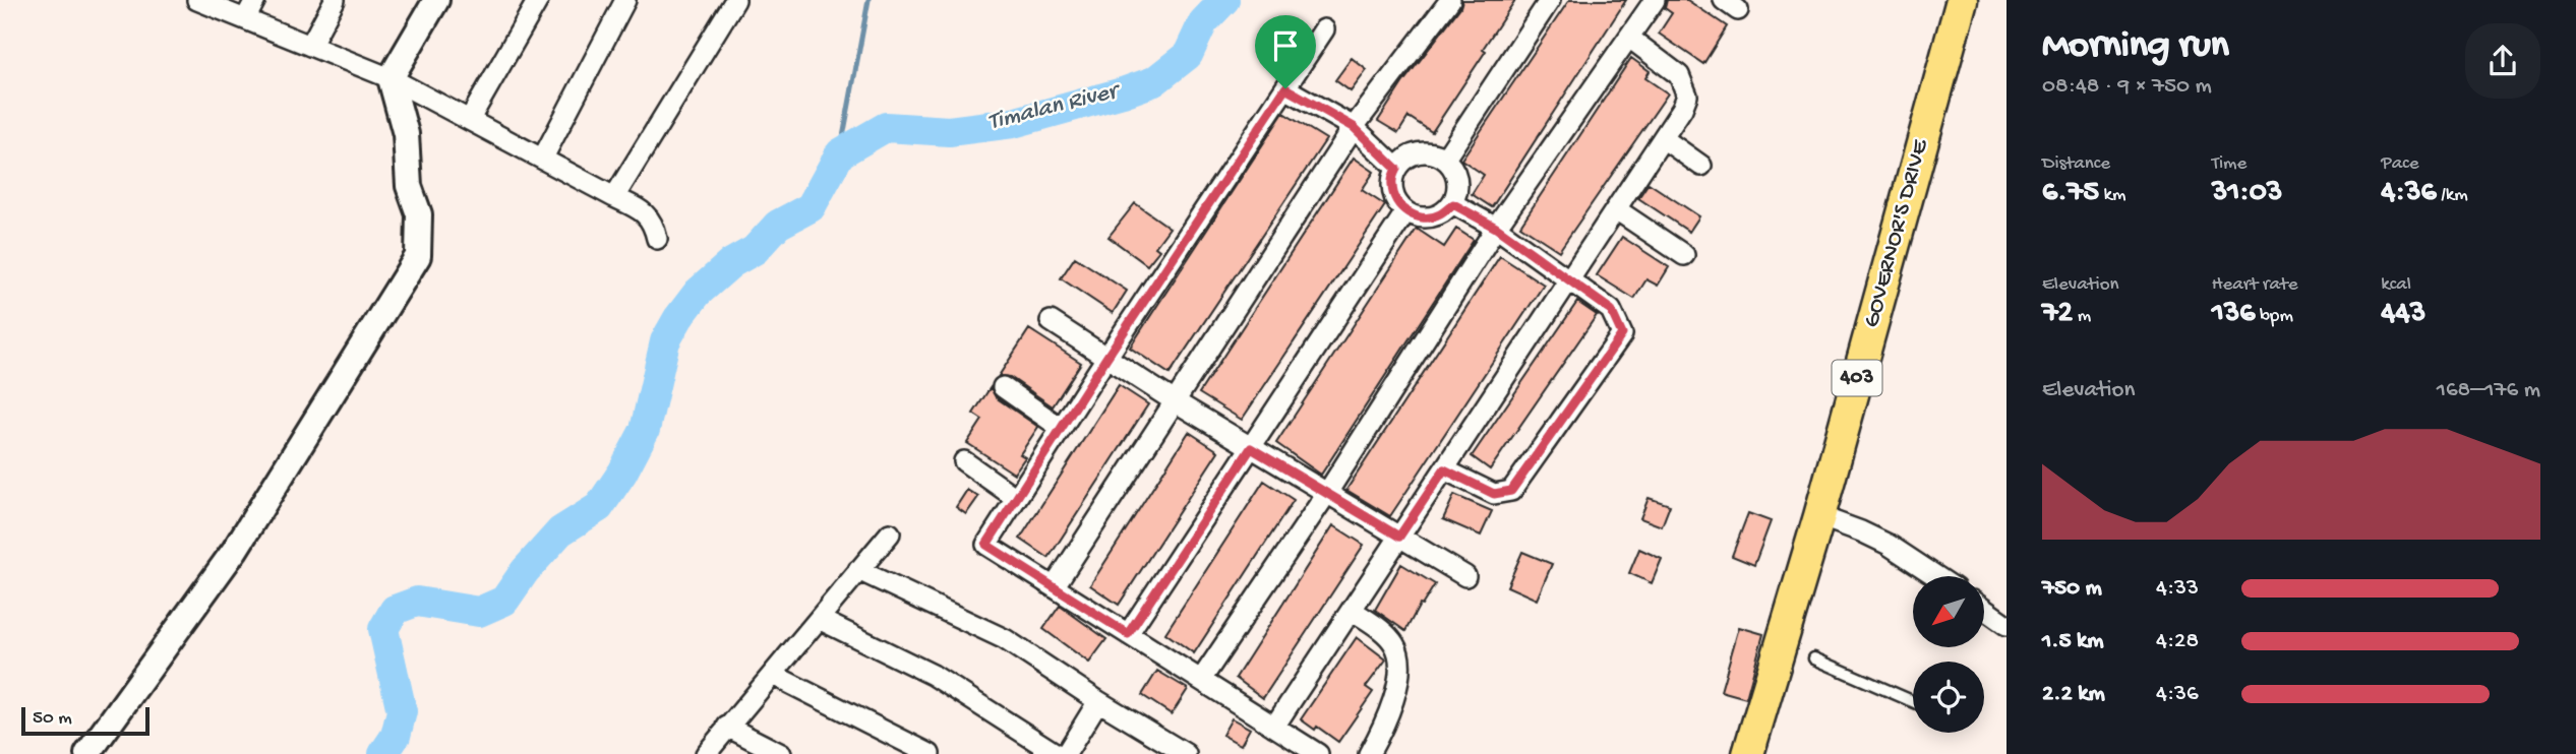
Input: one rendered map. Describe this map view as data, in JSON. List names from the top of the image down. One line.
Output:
{"streets":{"main road":["GOVERNOR'S DRIVE","403"]},"water":["Timalan River"],"scale_bar":"50 m","north":"bottom left","page":{"heading":["Morning run","08:48 · 9 × 750 m"],"stats":[["Distance","6.75 km"],["Time","31:03"],["Pace","4:36 /km"],["Elevation","72 m"],["Heart rate","136 bpm"],["kcal","443"]],"chart":["Elevation","168–176 m"],"list":[{"name":"750 m","note":"4:33"},{"name":"1.5 km","note":"4:28"},{"name":"2.2 km","note":"4:36"}],"scale":"50 m"}}
